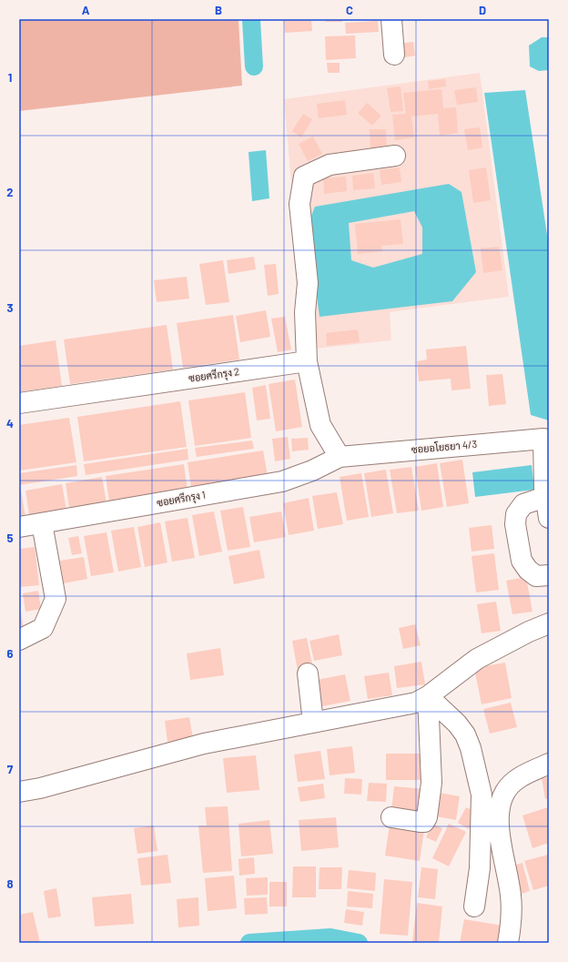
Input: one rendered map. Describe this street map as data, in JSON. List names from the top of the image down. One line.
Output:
{"streets":{"street":["ซอยศรีกรุง 2","ซอยอโยธยา 4/3","ซอยศรีกรุง 1"]},"crossings":[["ซอยอโยธยา 4/3","ซอยศรีกรุง 1"]],"grid":{"columns":["A","B","C","D"],"rows":["1","2","3","4","5","6","7","8"]}}
